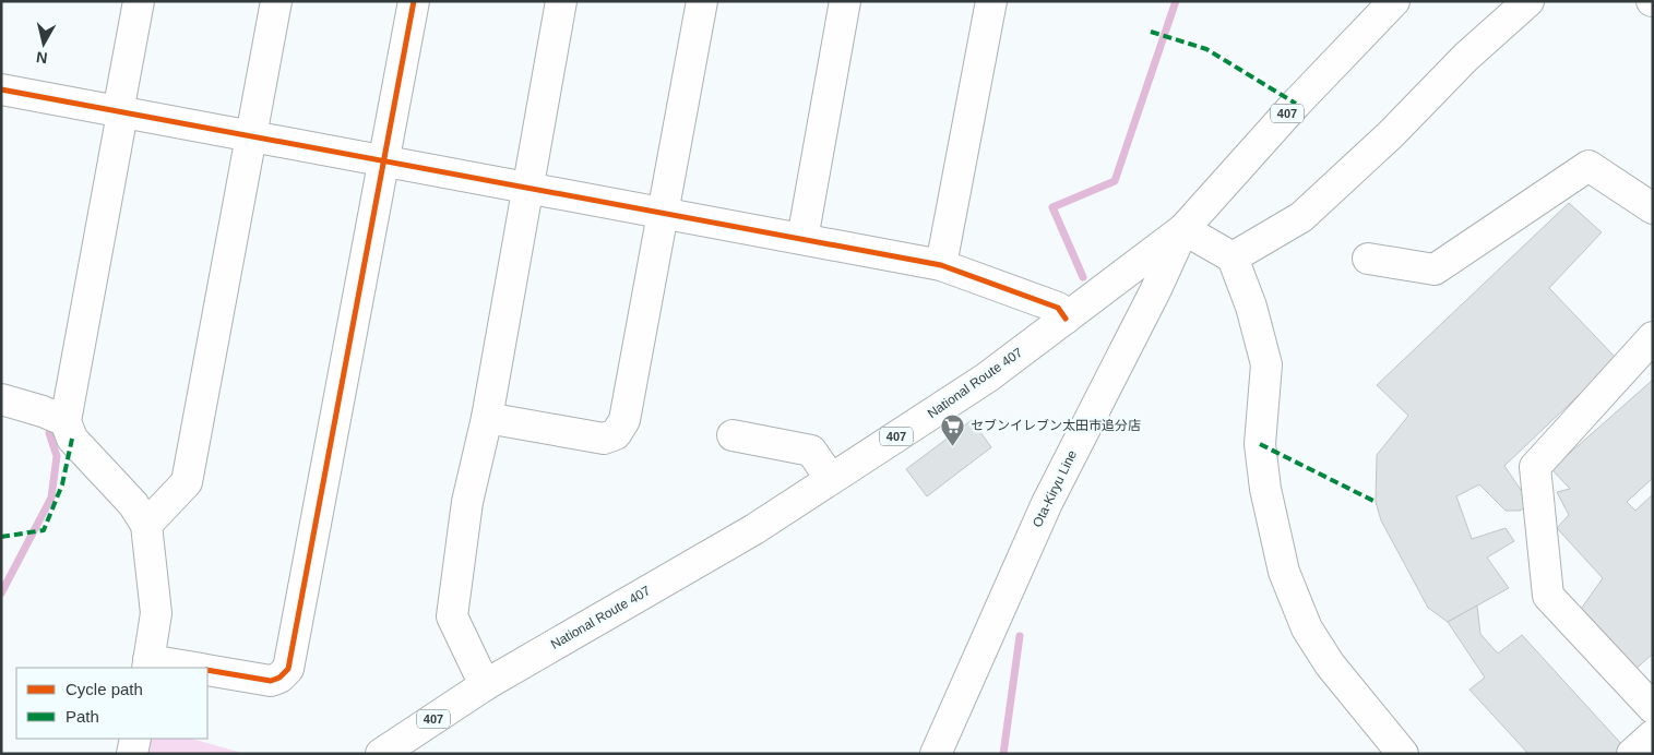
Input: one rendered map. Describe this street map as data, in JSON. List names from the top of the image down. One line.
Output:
{"streets":{"main road":["407","National Route 407","Ota-Kiryu Line"]},"crossings":[["National Route 407","Ota-Kiryu Line"]],"places":{"supermarket":["セブンイレブン太田市追分店"]},"legend":["Cycle path","Path"],"north":"bottom"}
